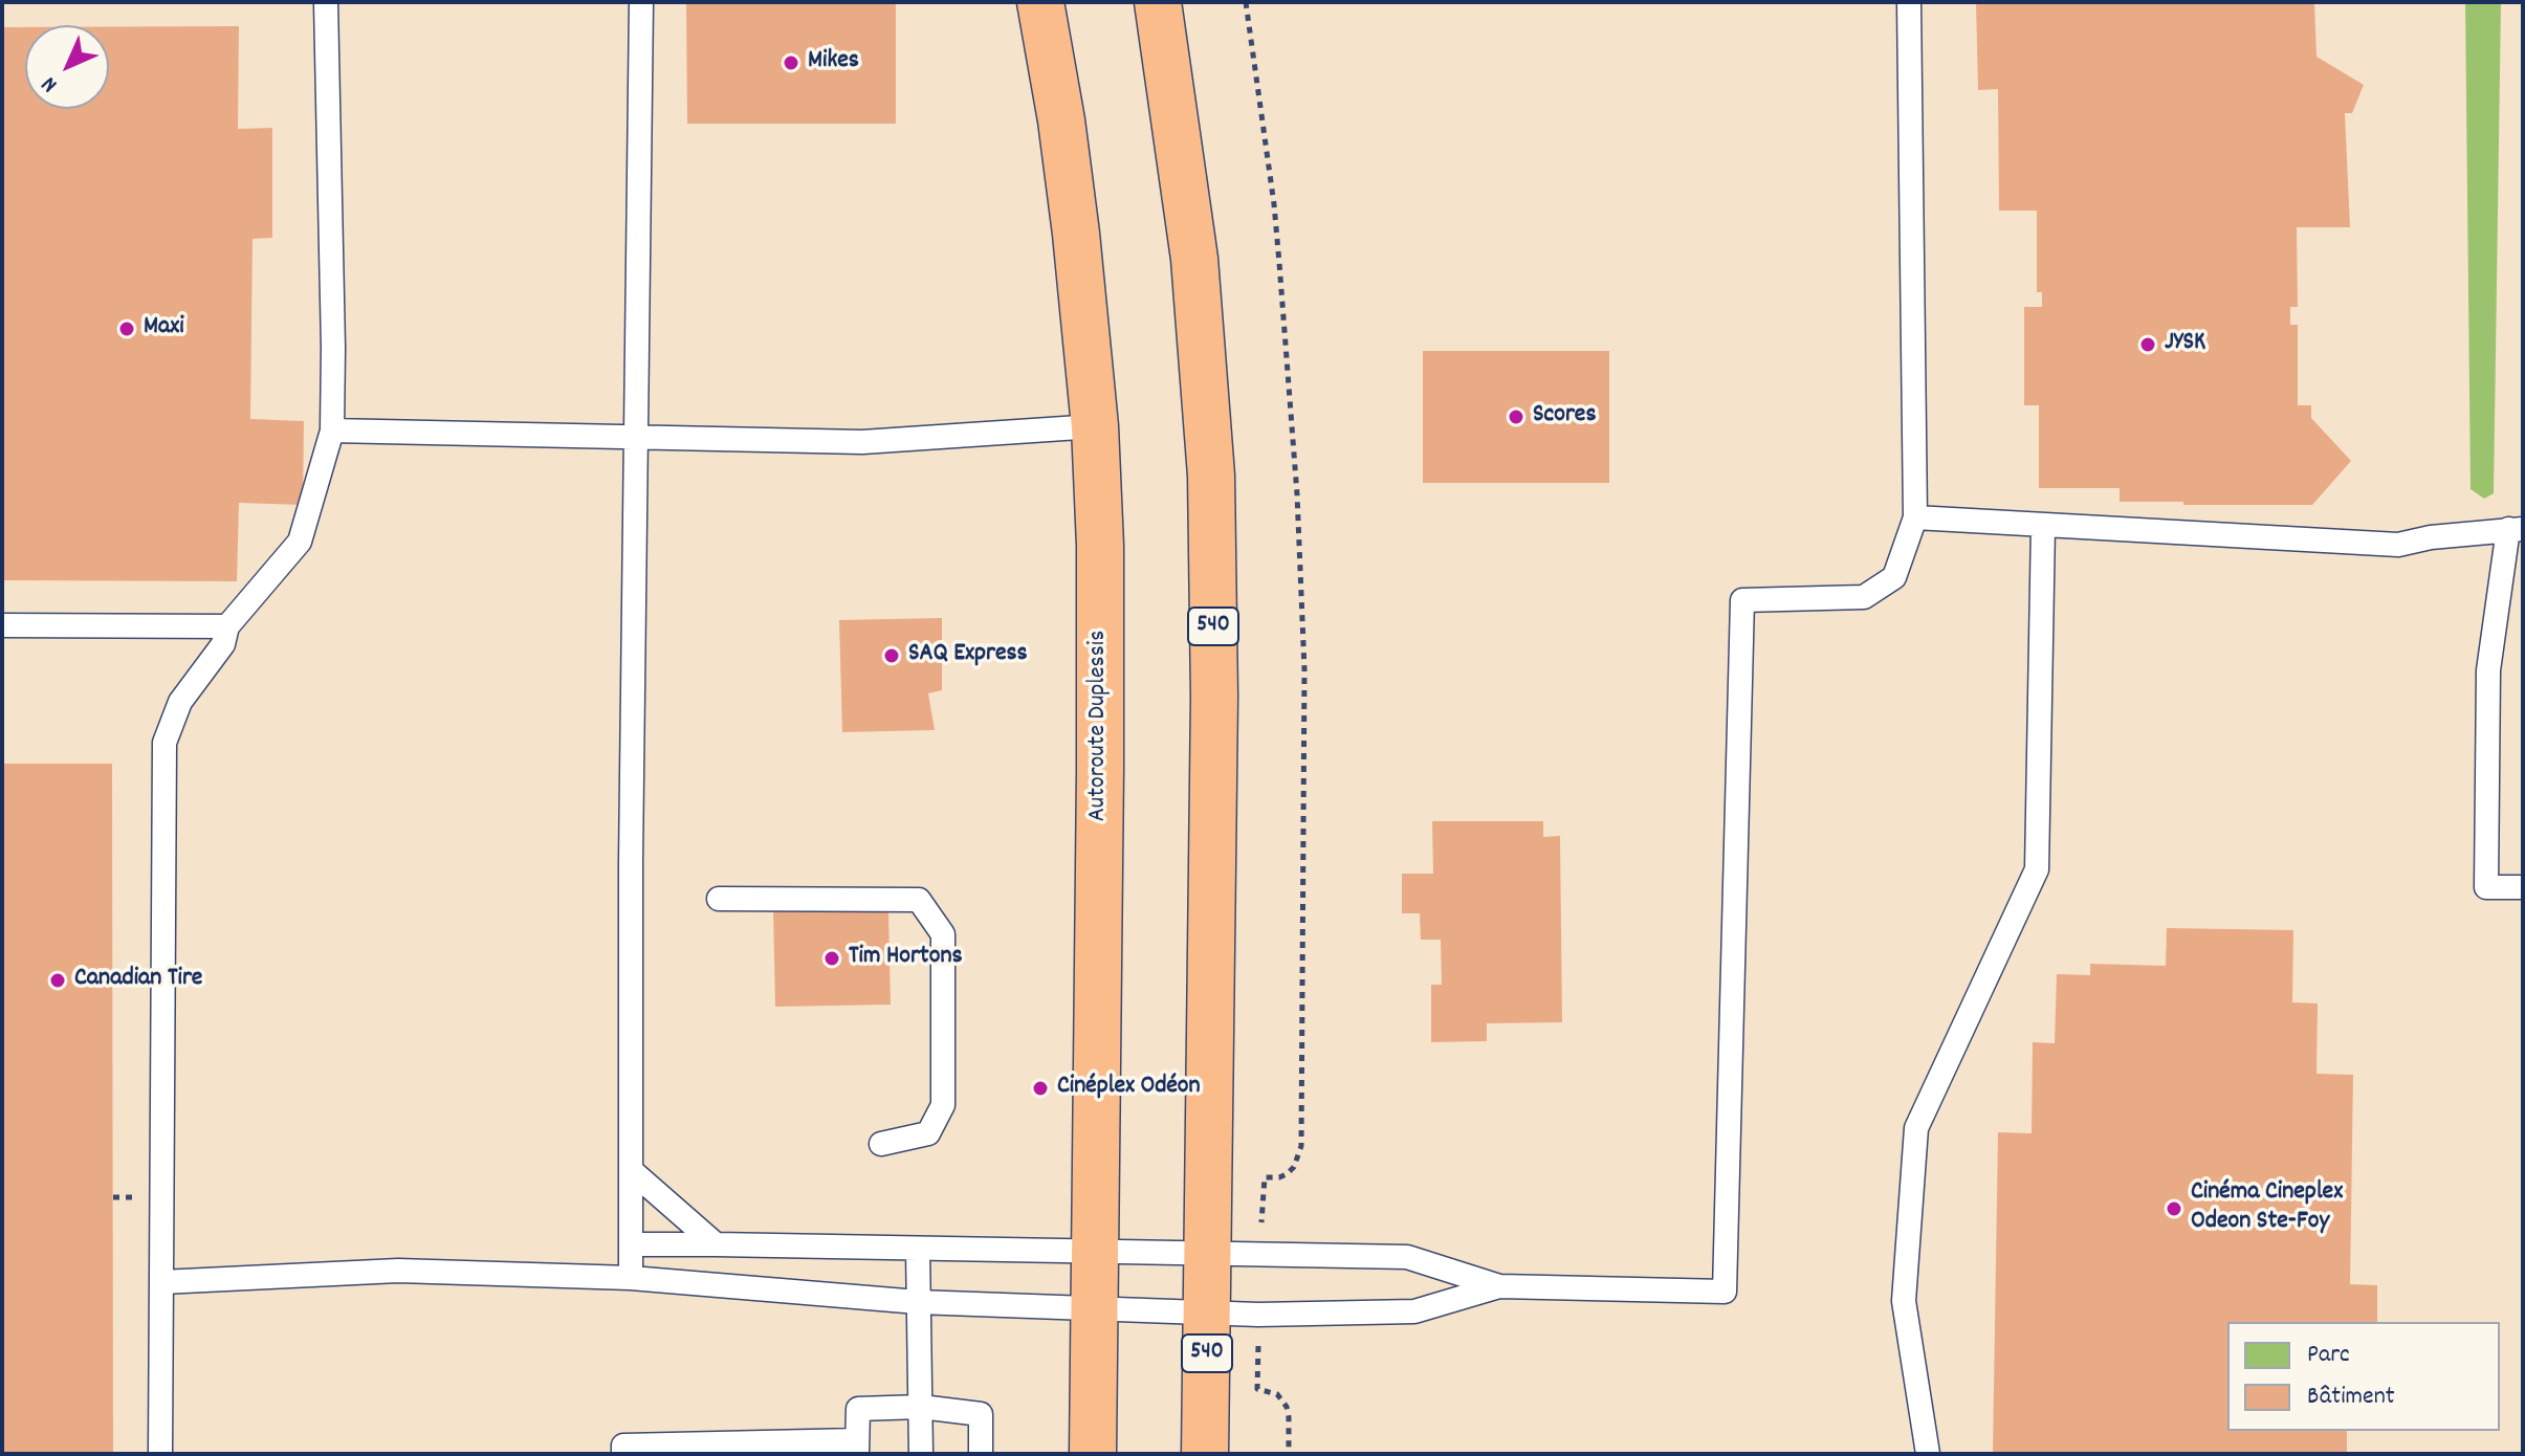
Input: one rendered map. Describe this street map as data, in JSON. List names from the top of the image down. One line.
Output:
{"streets":{"highway":["540","Autoroute Duplessis"]},"places":["Mikes","Maxi","JYSK","Scores","SAQ Express","Tim Hortons","Canadian Tire","Cinéplex Odéon","Cinéma Cineplex Odeon Ste-Foy"],"legend":["Parc","Bâtiment"],"north":"bottom left"}
